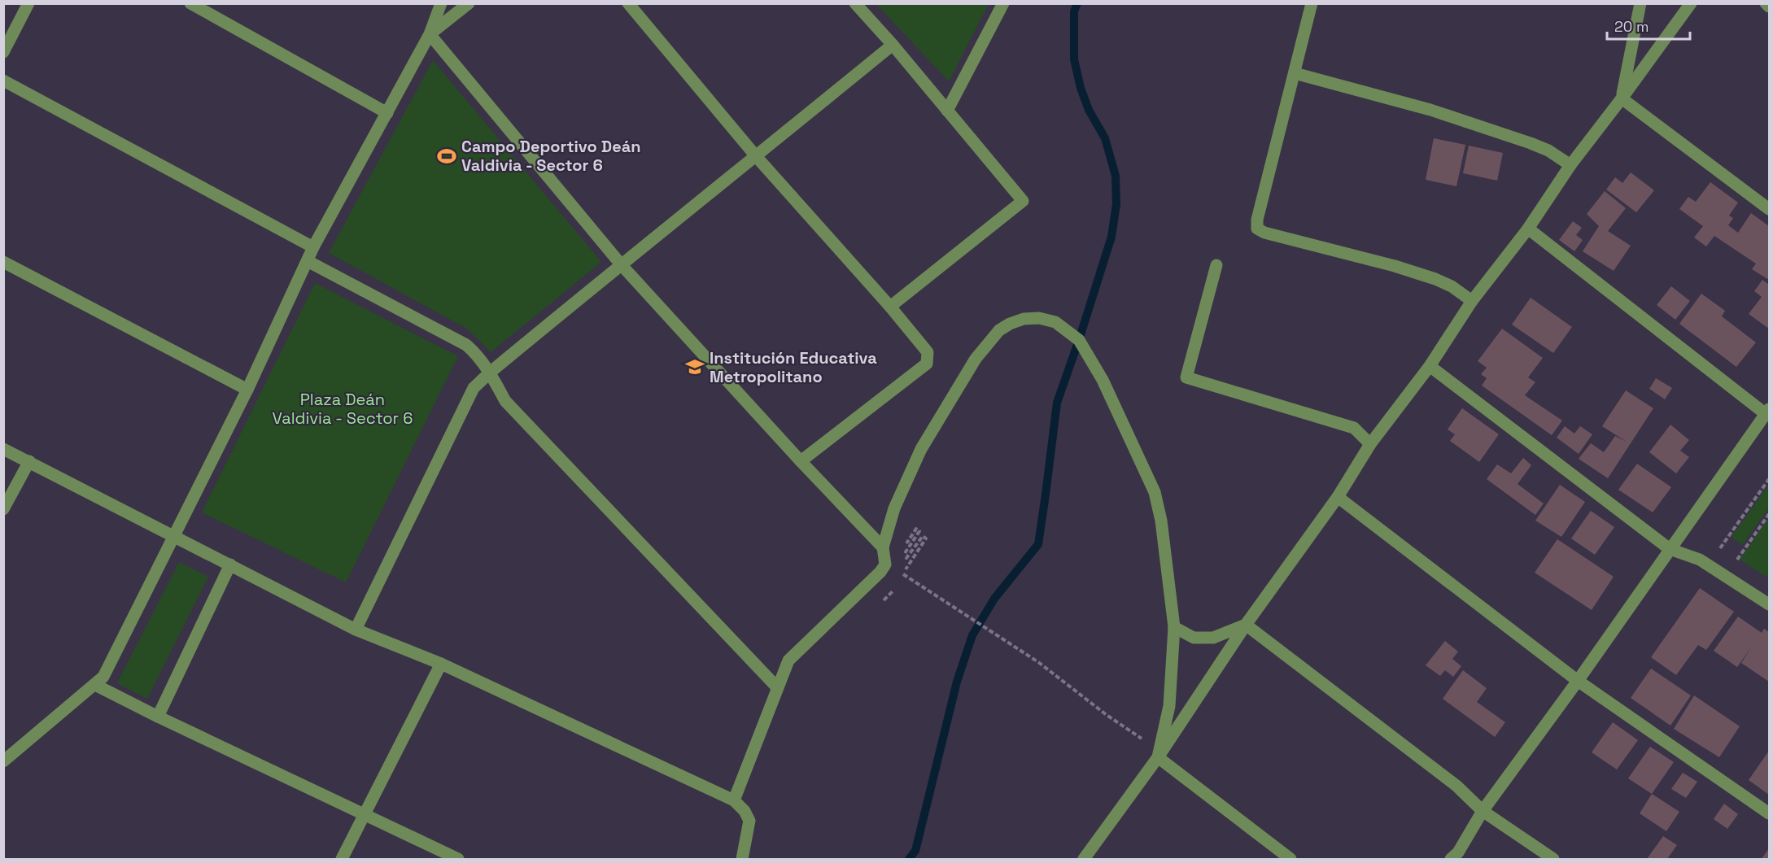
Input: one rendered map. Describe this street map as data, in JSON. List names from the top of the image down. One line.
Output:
{"parks":["Plaza Deán Valdivia - Sector 6"],"places":{"sports":["Campo Deportivo Deán Valdivia - Sector 6"],"school or university":["Institución Educativa Metropolitano"]},"scale_bar":"20 m"}
